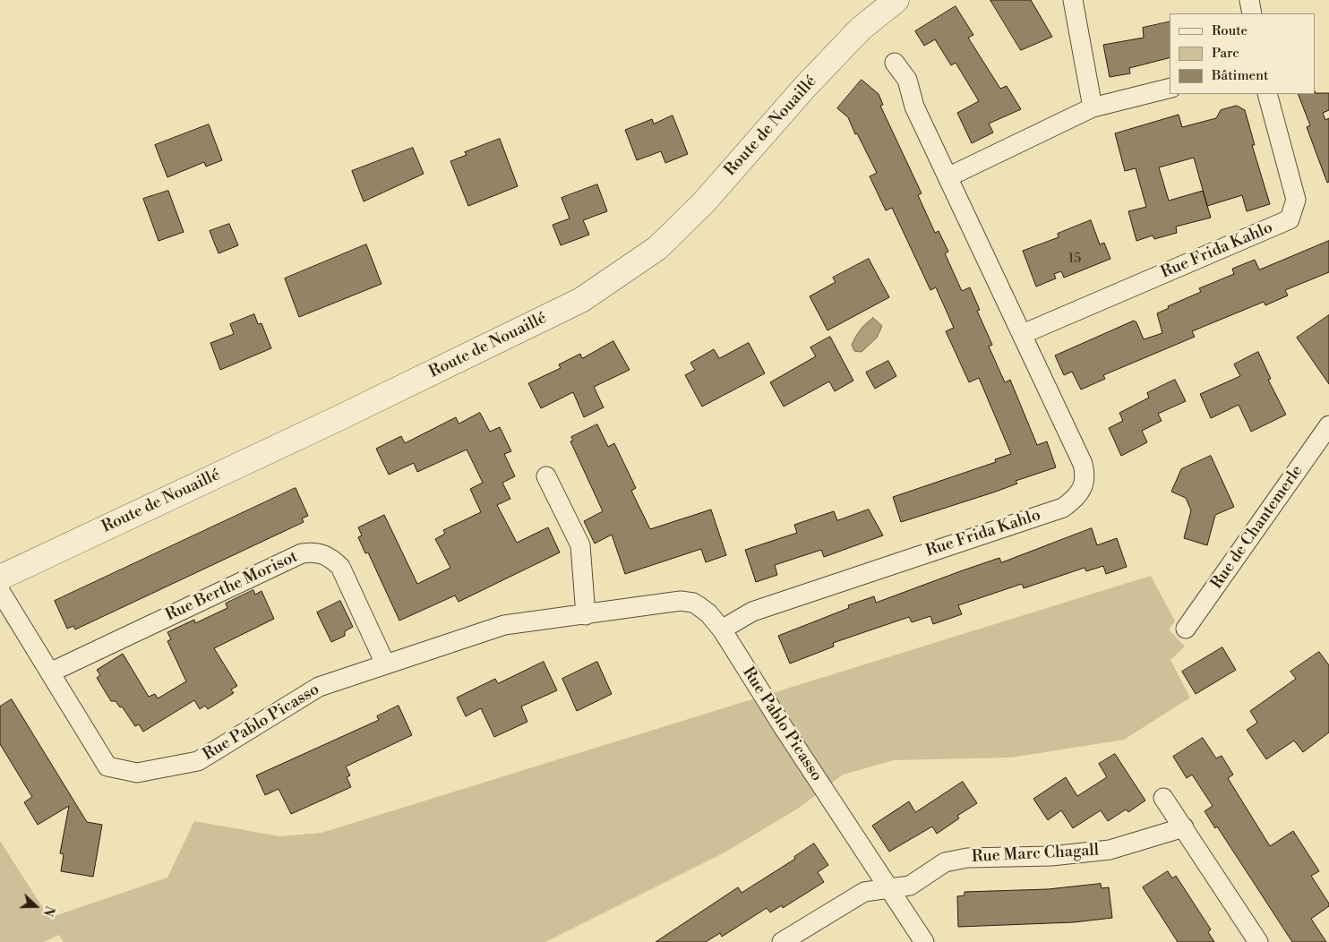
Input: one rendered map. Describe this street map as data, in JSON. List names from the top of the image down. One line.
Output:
{"streets":{"street":["Route de Nouaillé","Rue Frida Kahlo","Rue de Chantemerle","Rue Berthe Morisot","Rue Pablo Picasso","Rue Marc Chagall"]},"crossings":[["Rue Frida Kahlo","Rue Pablo Picasso"],["Rue Berthe Morisot","Rue Pablo Picasso"],["Rue Pablo Picasso","Rue Marc Chagall"]],"house_numbers":["15"],"legend":["Route","Parc","Bâtiment"],"north":"right"}
